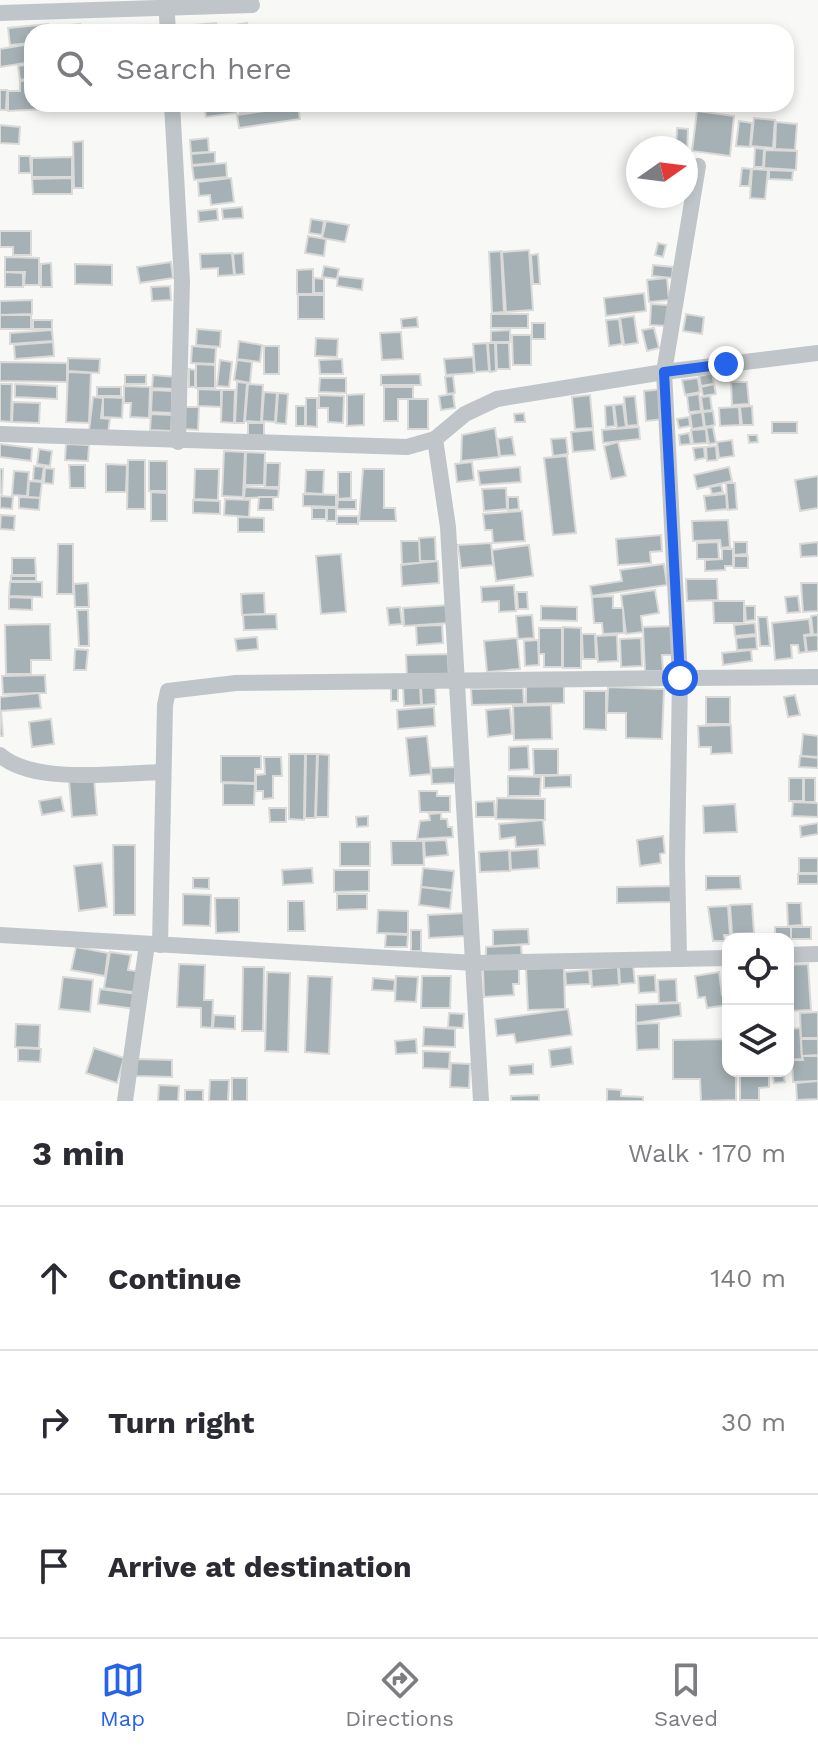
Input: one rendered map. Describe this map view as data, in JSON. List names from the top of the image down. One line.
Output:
{"north":"right","page":{"search":"Search here","heading":["3 min","Walk · 170 m"],"list":[["Continue","140 m"],["Turn right","30 m"],"Arrive at destination"],"nav":["Map","Directions","Saved"]}}
